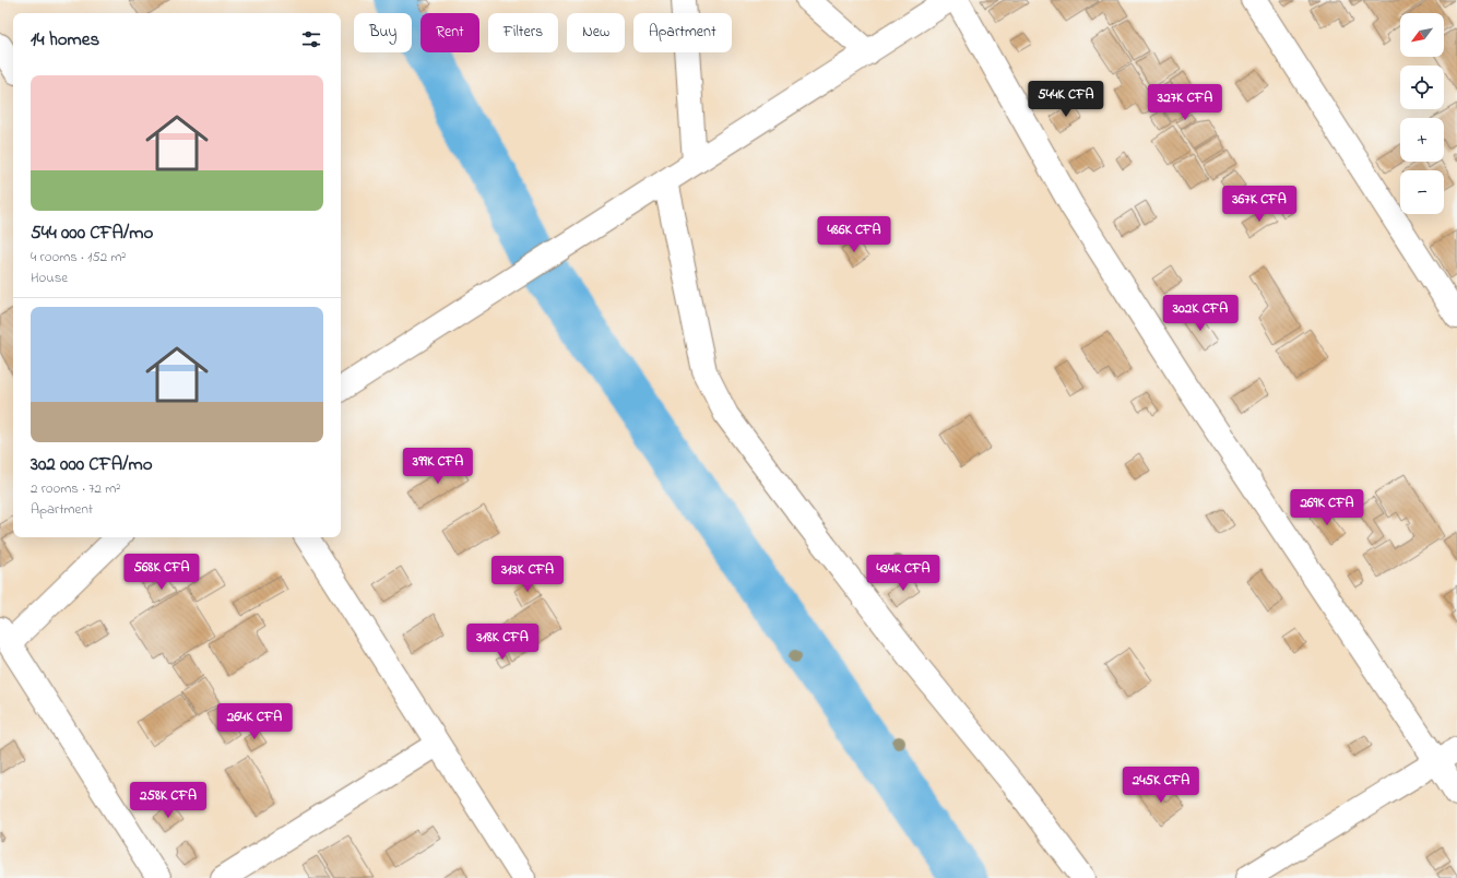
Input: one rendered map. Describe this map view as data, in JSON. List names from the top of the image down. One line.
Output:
{"north":"bottom left","page":{"map_buttons":["+","−"],"chip":["Buy","Rent","Filters","New","Apartment"],"heading":"14 homes","list":[{"name":"544 000 CFA/mo","note":"4 rooms · 152 m² · House"},{"name":"302 000 CFA/mo","note":"2 rooms · 72 m² · Apartment"}],"price":["544K CFA","327K CFA","367K CFA","486K CFA","302K CFA","399K CFA","269K CFA","568K CFA","434K CFA","313K CFA","318K CFA","264K CFA","245K CFA","258K CFA"]}}
